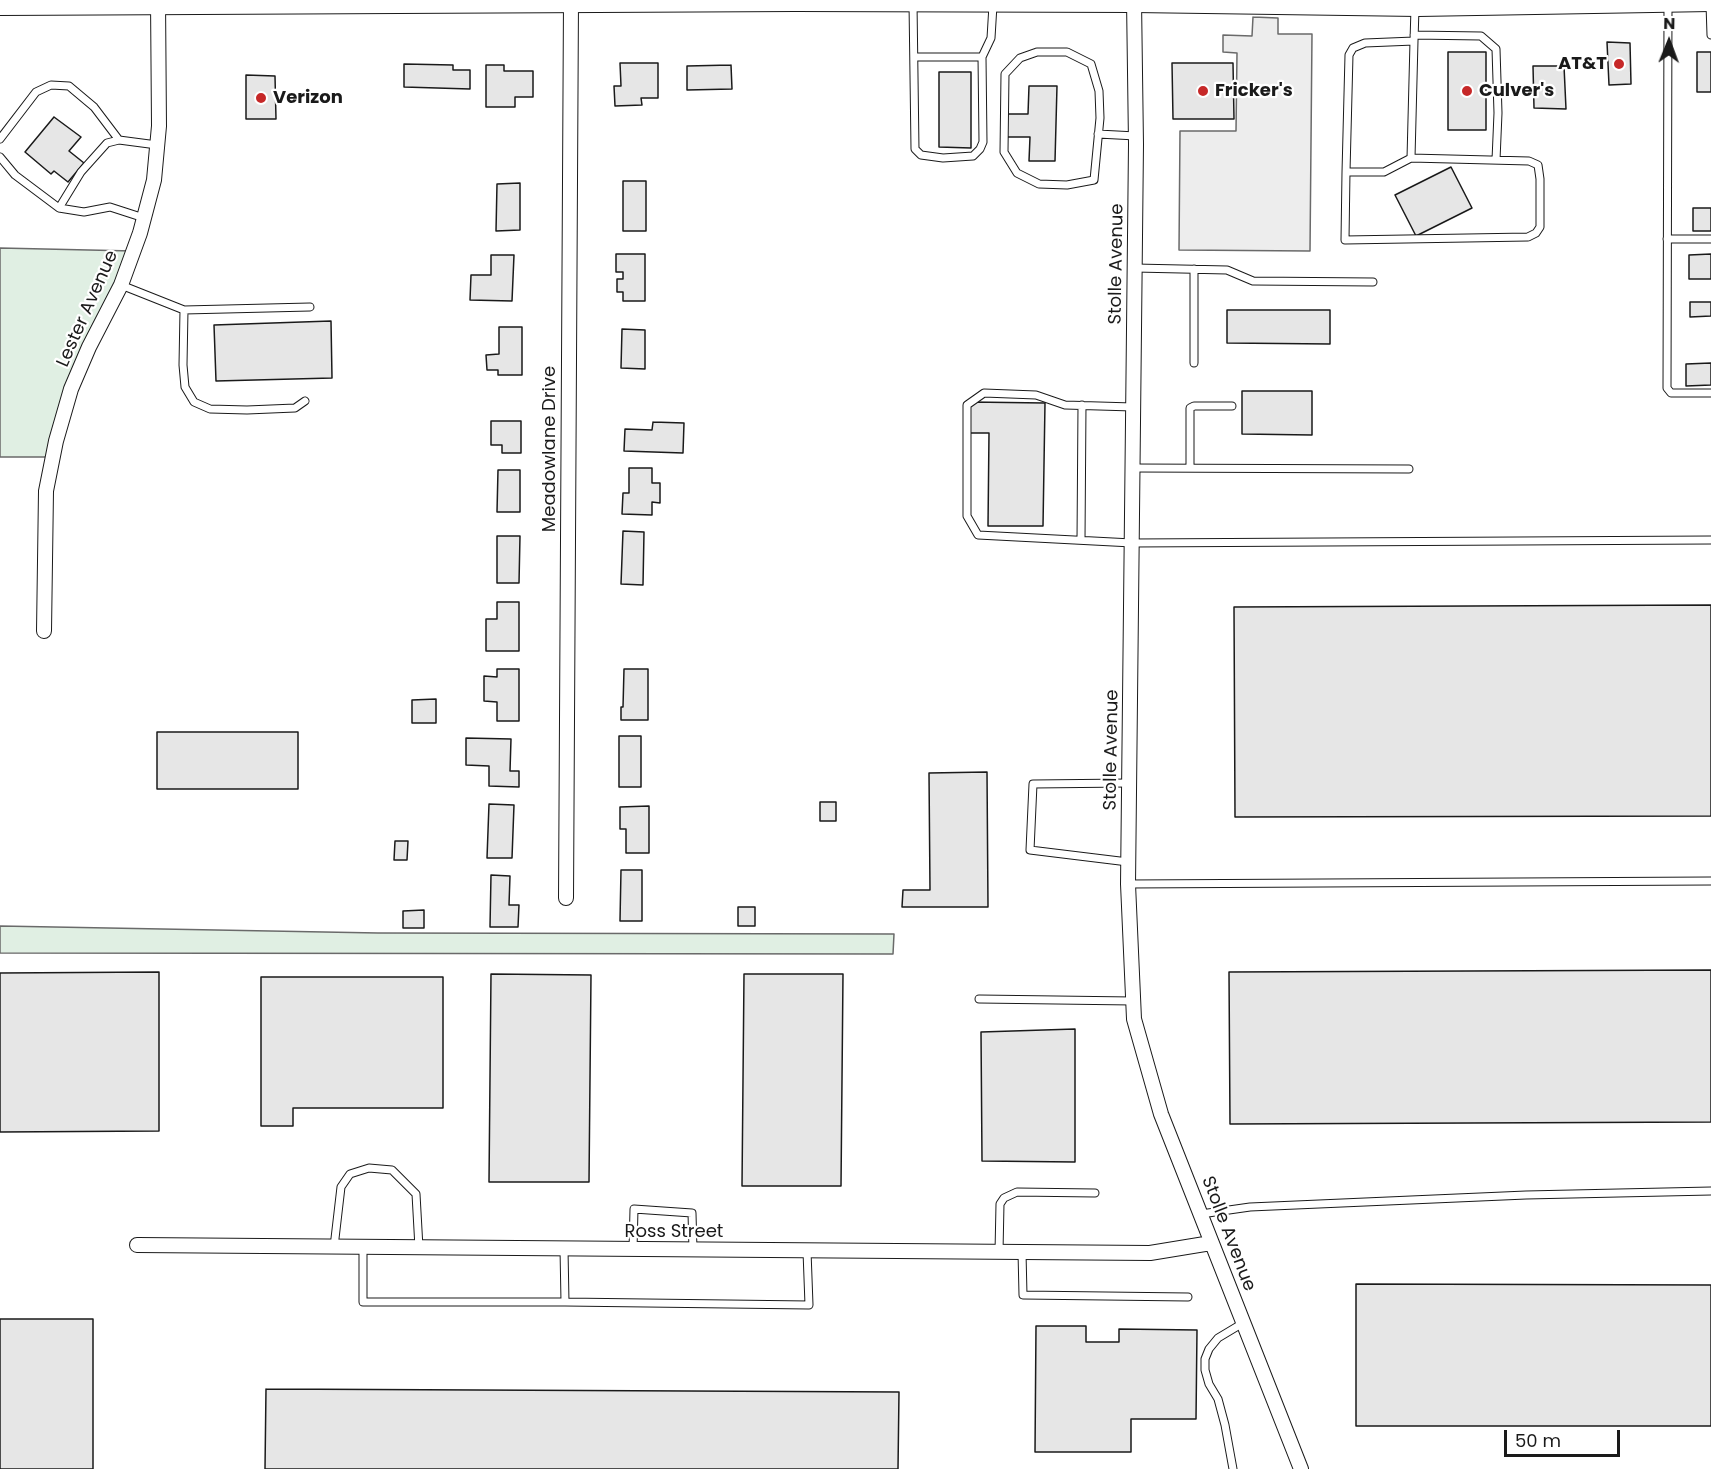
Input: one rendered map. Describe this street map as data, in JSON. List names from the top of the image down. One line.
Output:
{"streets":{"street":["Stolle Avenue","Lester Avenue","Meadowlane Drive","Ross Street"]},"crossings":[["Stolle Avenue","Ross Street"]],"places":["AT&T","Fricker's","Culver's","Verizon"],"scale_bar":"50 m","north":"top"}
